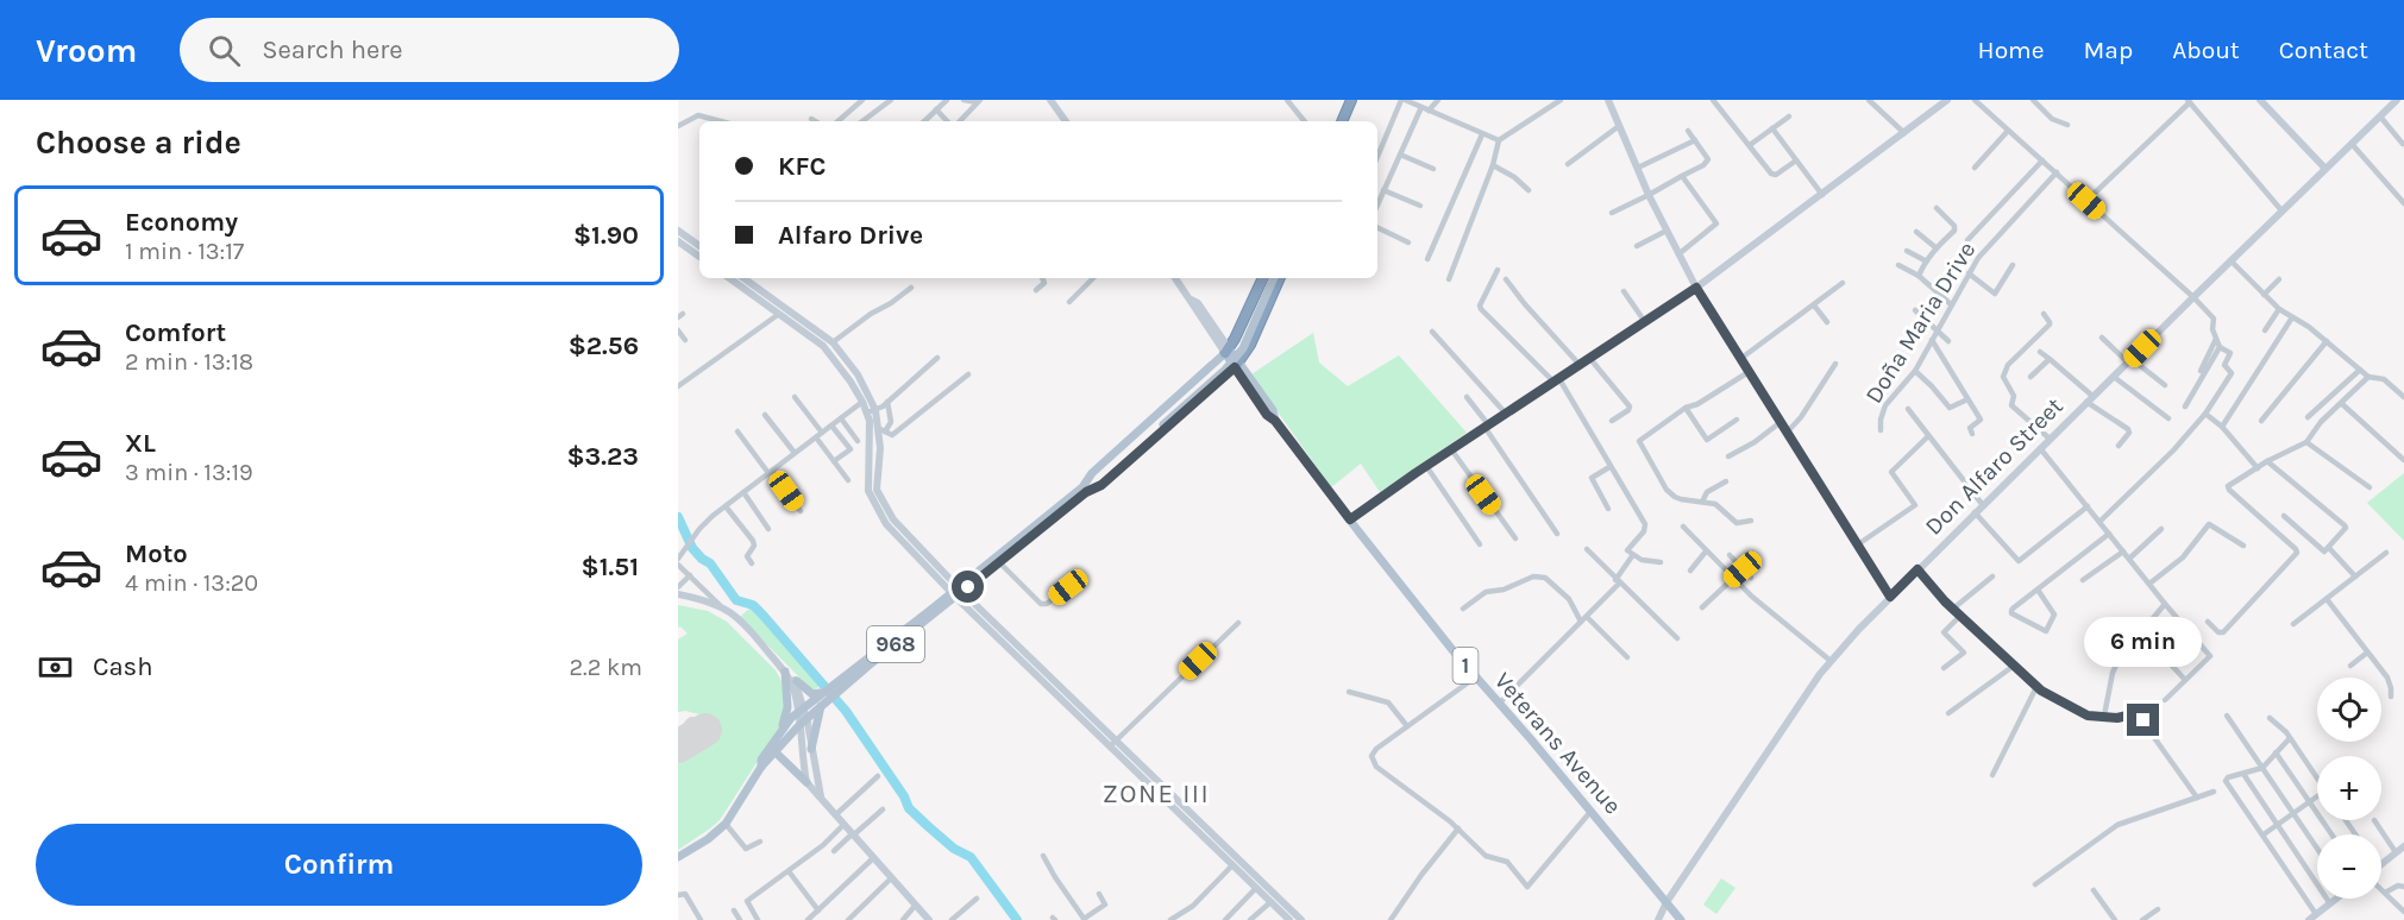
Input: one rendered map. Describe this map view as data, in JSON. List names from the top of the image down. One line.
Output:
{"streets":{"main road":["Don Alfaro Street","968","1","Veterans Avenue"],"street":["Doña Maria Drive"]},"crossings":[["Don Alfaro Street","Veterans Avenue"],["968","1"],["968","Veterans Avenue"],["1","Veterans Avenue"]],"districts":["ZONE III"],"page":{"header":"Vroom","search":"Search here","nav":["Home","Map","About","Contact"],"heading":"Choose a ride","banner":["KFC","Alfaro Drive"],"list":[{"name":"Economy","note":"1 min · 13:17","value":"$1.90"},{"name":"Comfort","note":"2 min · 13:18","value":"$2.56"},{"name":"XL","note":"3 min · 13:19","value":"$3.23"},{"name":"Moto","note":"4 min · 13:20","value":"$1.51"}],"bubble":"6 min","pay":["Cash","2.2 km"],"map_buttons":["+","−"],"buttons":"Confirm"}}
